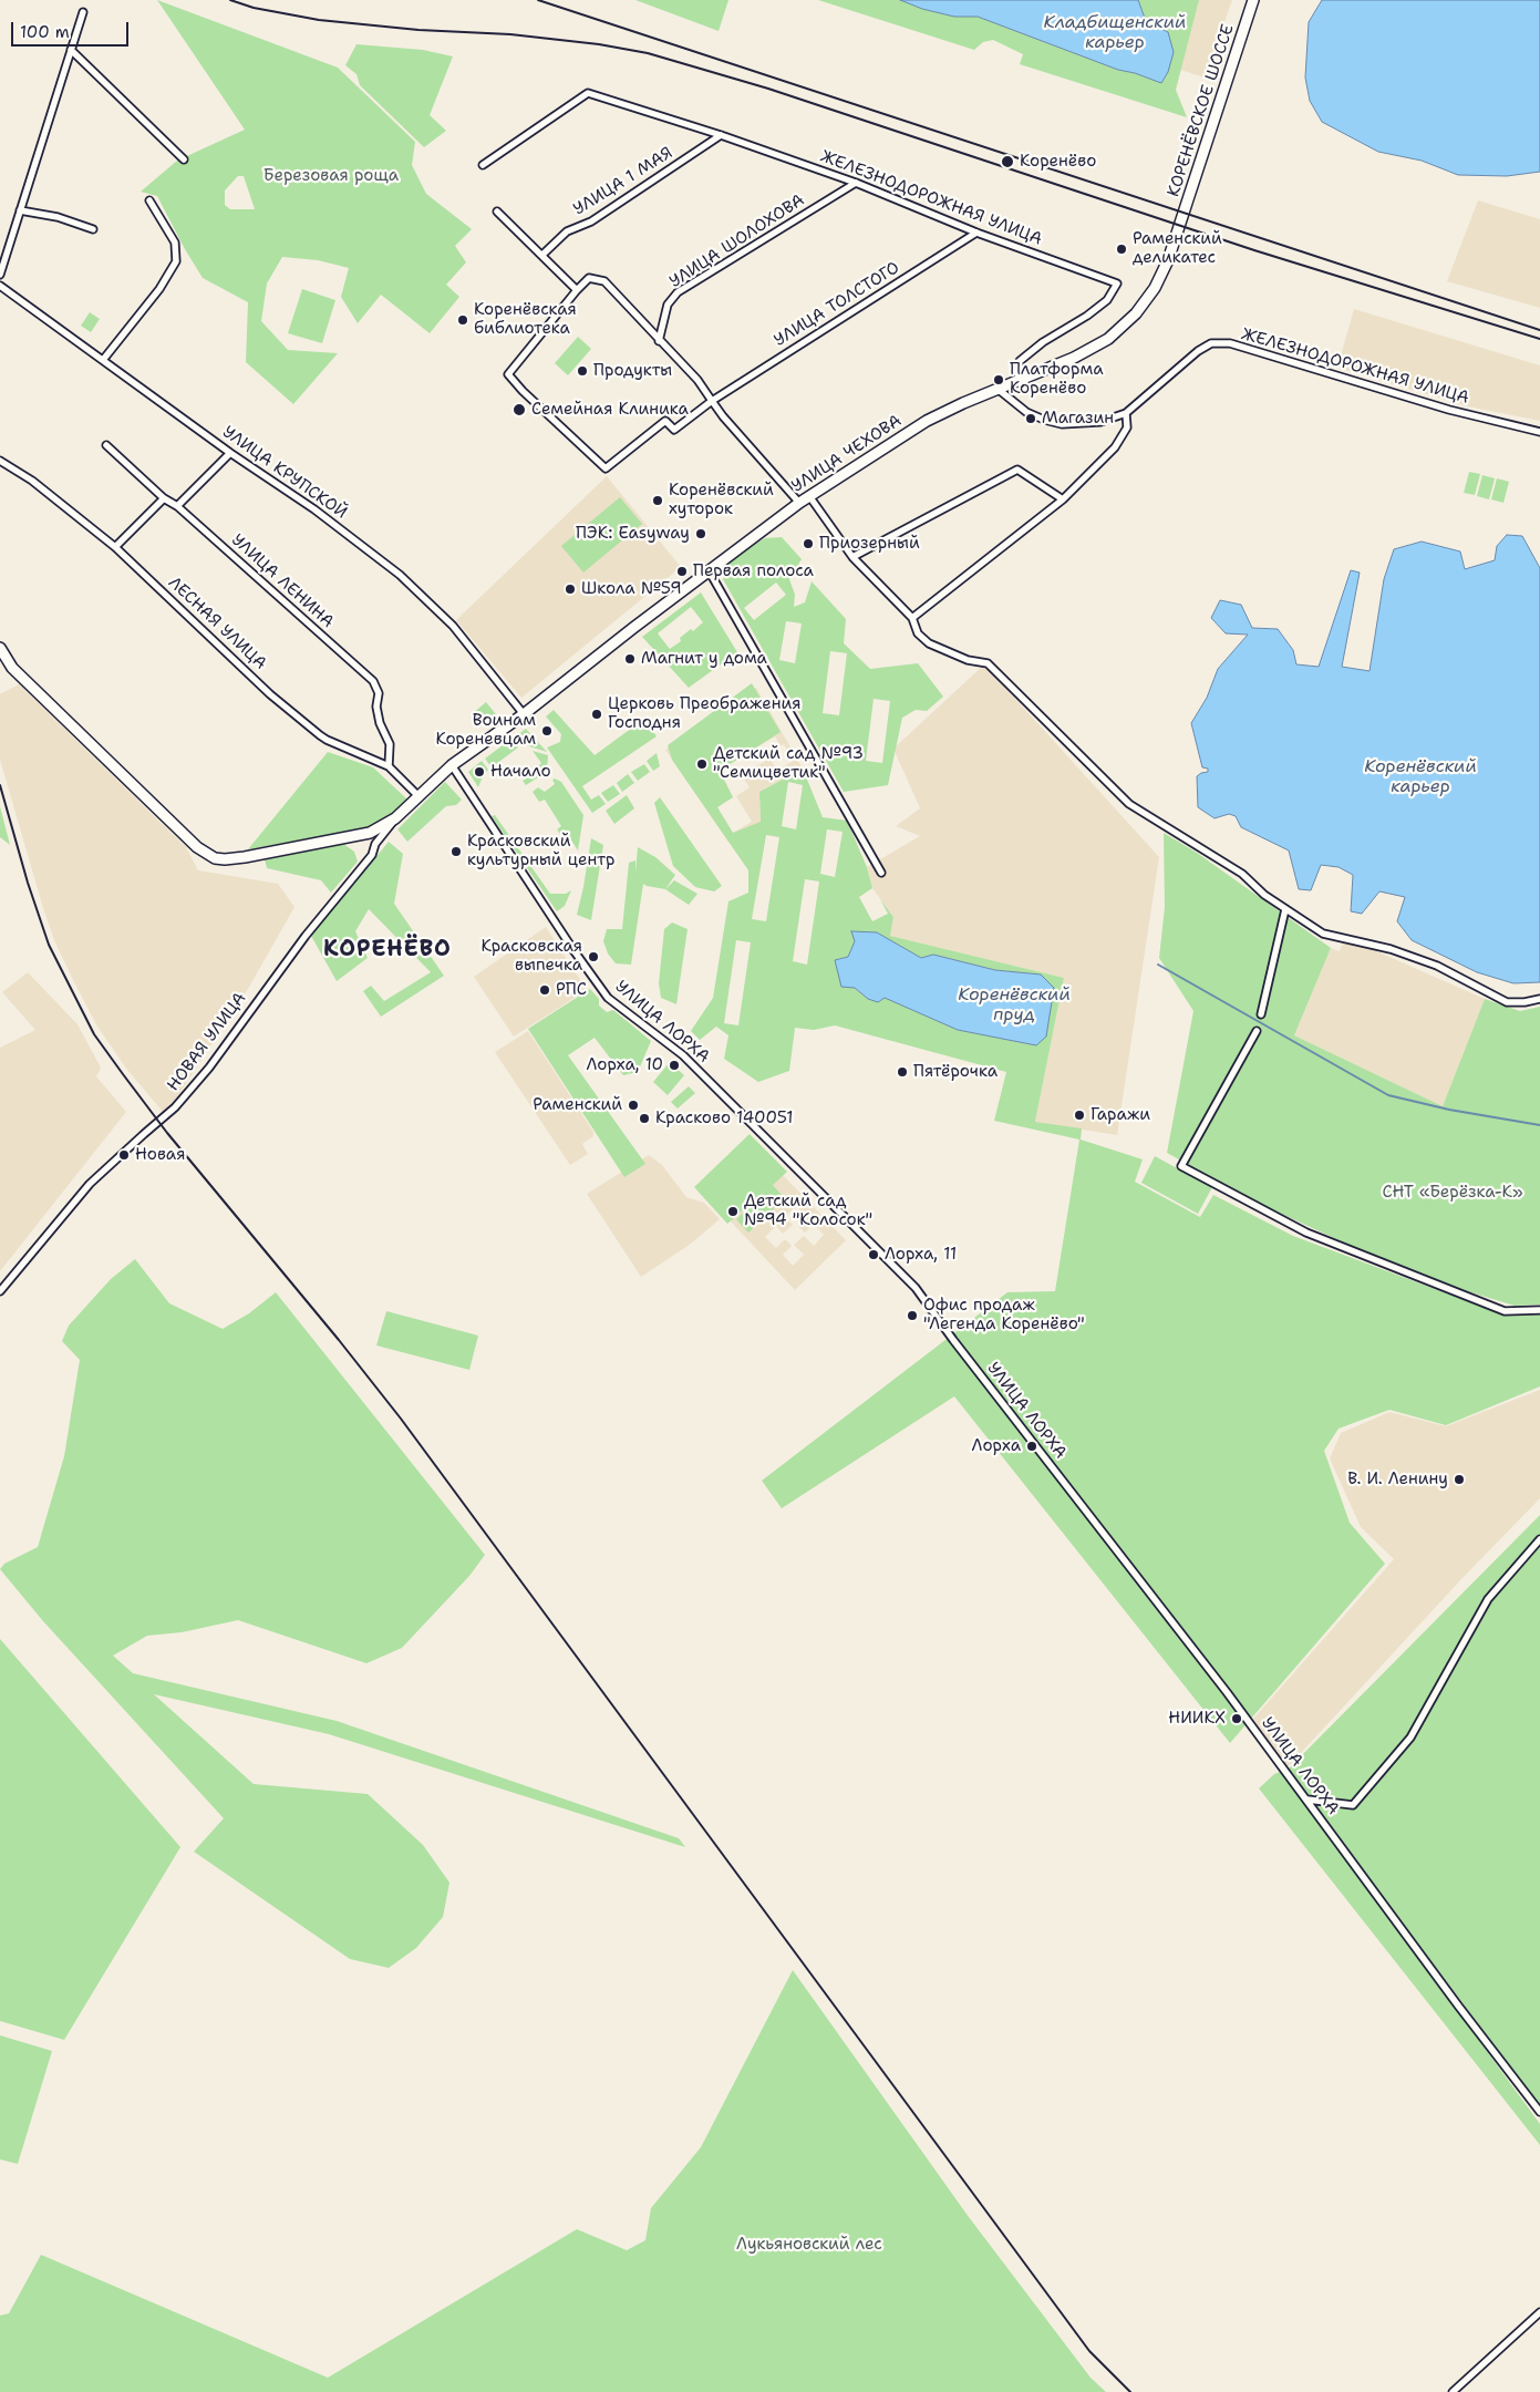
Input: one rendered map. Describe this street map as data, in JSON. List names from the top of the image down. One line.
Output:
{"streets":{"main road":["КОРЕНЁВСКОЕ ШОССЕ","УЛИЦА ЧЕХОВА","НОВАЯ УЛИЦА"],"street":["УЛИЦА 1 МАЯ","ЖЕЛЕЗНОДОРОЖНАЯ УЛИЦА","УЛИЦА ШОЛОХОВА","УЛИЦА ТОЛСТОГО","УЛИЦА КРУПСКОЙ","УЛИЦА ЛЕНИНА","ЛЕСНАЯ УЛИЦА","УЛИЦА ЛОРХА"]},"crossings":[["КОРЕНЁВСКОЕ ШОССЕ","УЛИЦА ЧЕХОВА"],["УЛИЦА 1 МАЯ","ЖЕЛЕЗНОДОРОЖНАЯ УЛИЦА"],["ЖЕЛЕЗНОДОРОЖНАЯ УЛИЦА","УЛИЦА ШОЛОХОВА"],["ЖЕЛЕЗНОДОРОЖНАЯ УЛИЦА","УЛИЦА ТОЛСТОГО"],["ЖЕЛЕЗНОДОРОЖНАЯ УЛИЦА","УЛИЦА ЧЕХОВА"],["УЛИЦА ЧЕХОВА","УЛИЦА КРУПСКОЙ"],["УЛИЦА ЧЕХОВА","ЛЕСНАЯ УЛИЦА"],["УЛИЦА ЧЕХОВА","УЛИЦА ЛОРХА"],["УЛИЦА ЧЕХОВА","НОВАЯ УЛИЦА"],["УЛИЦА ЛЕНИНА","ЛЕСНАЯ УЛИЦА"],["ЛЕСНАЯ УЛИЦА","НОВАЯ УЛИЦА"]],"districts":["КОРЕНЁВО"],"water":["Кладбищенский карьер","Коренёвский карьер","Коренёвский пруд"],"parks":["Березовая роща","СНТ «Берёзка-К»","Лукьяновский лес"],"places":["Коренёво","Раменский деликатес","Коренёвская библиотека","Продукты","Платформа Коренёво","Семейная Клиника","Магазин","Коренёвский хуторок","ПЭК: Easyway","Приозерный","Первая полоса","Школа №59","Магнит у дома","Церковь Преображения Господня","Воинам Кореневцам","Детский сад №93 \"Семицветик\"","Начало","Красковский культурный центр","Красковская выпечка","РПС","Лорха, 10","Пятёрочка","Раменский","Гаражи","Красково 140051","Новая","Детский сад №94 \"Колосок\"","Лорха, 11","Офис продаж \"Легенда Коренёво\"","Лорха","В. И. Ленину","НИИКХ"],"scale_bar":"100 m"}
